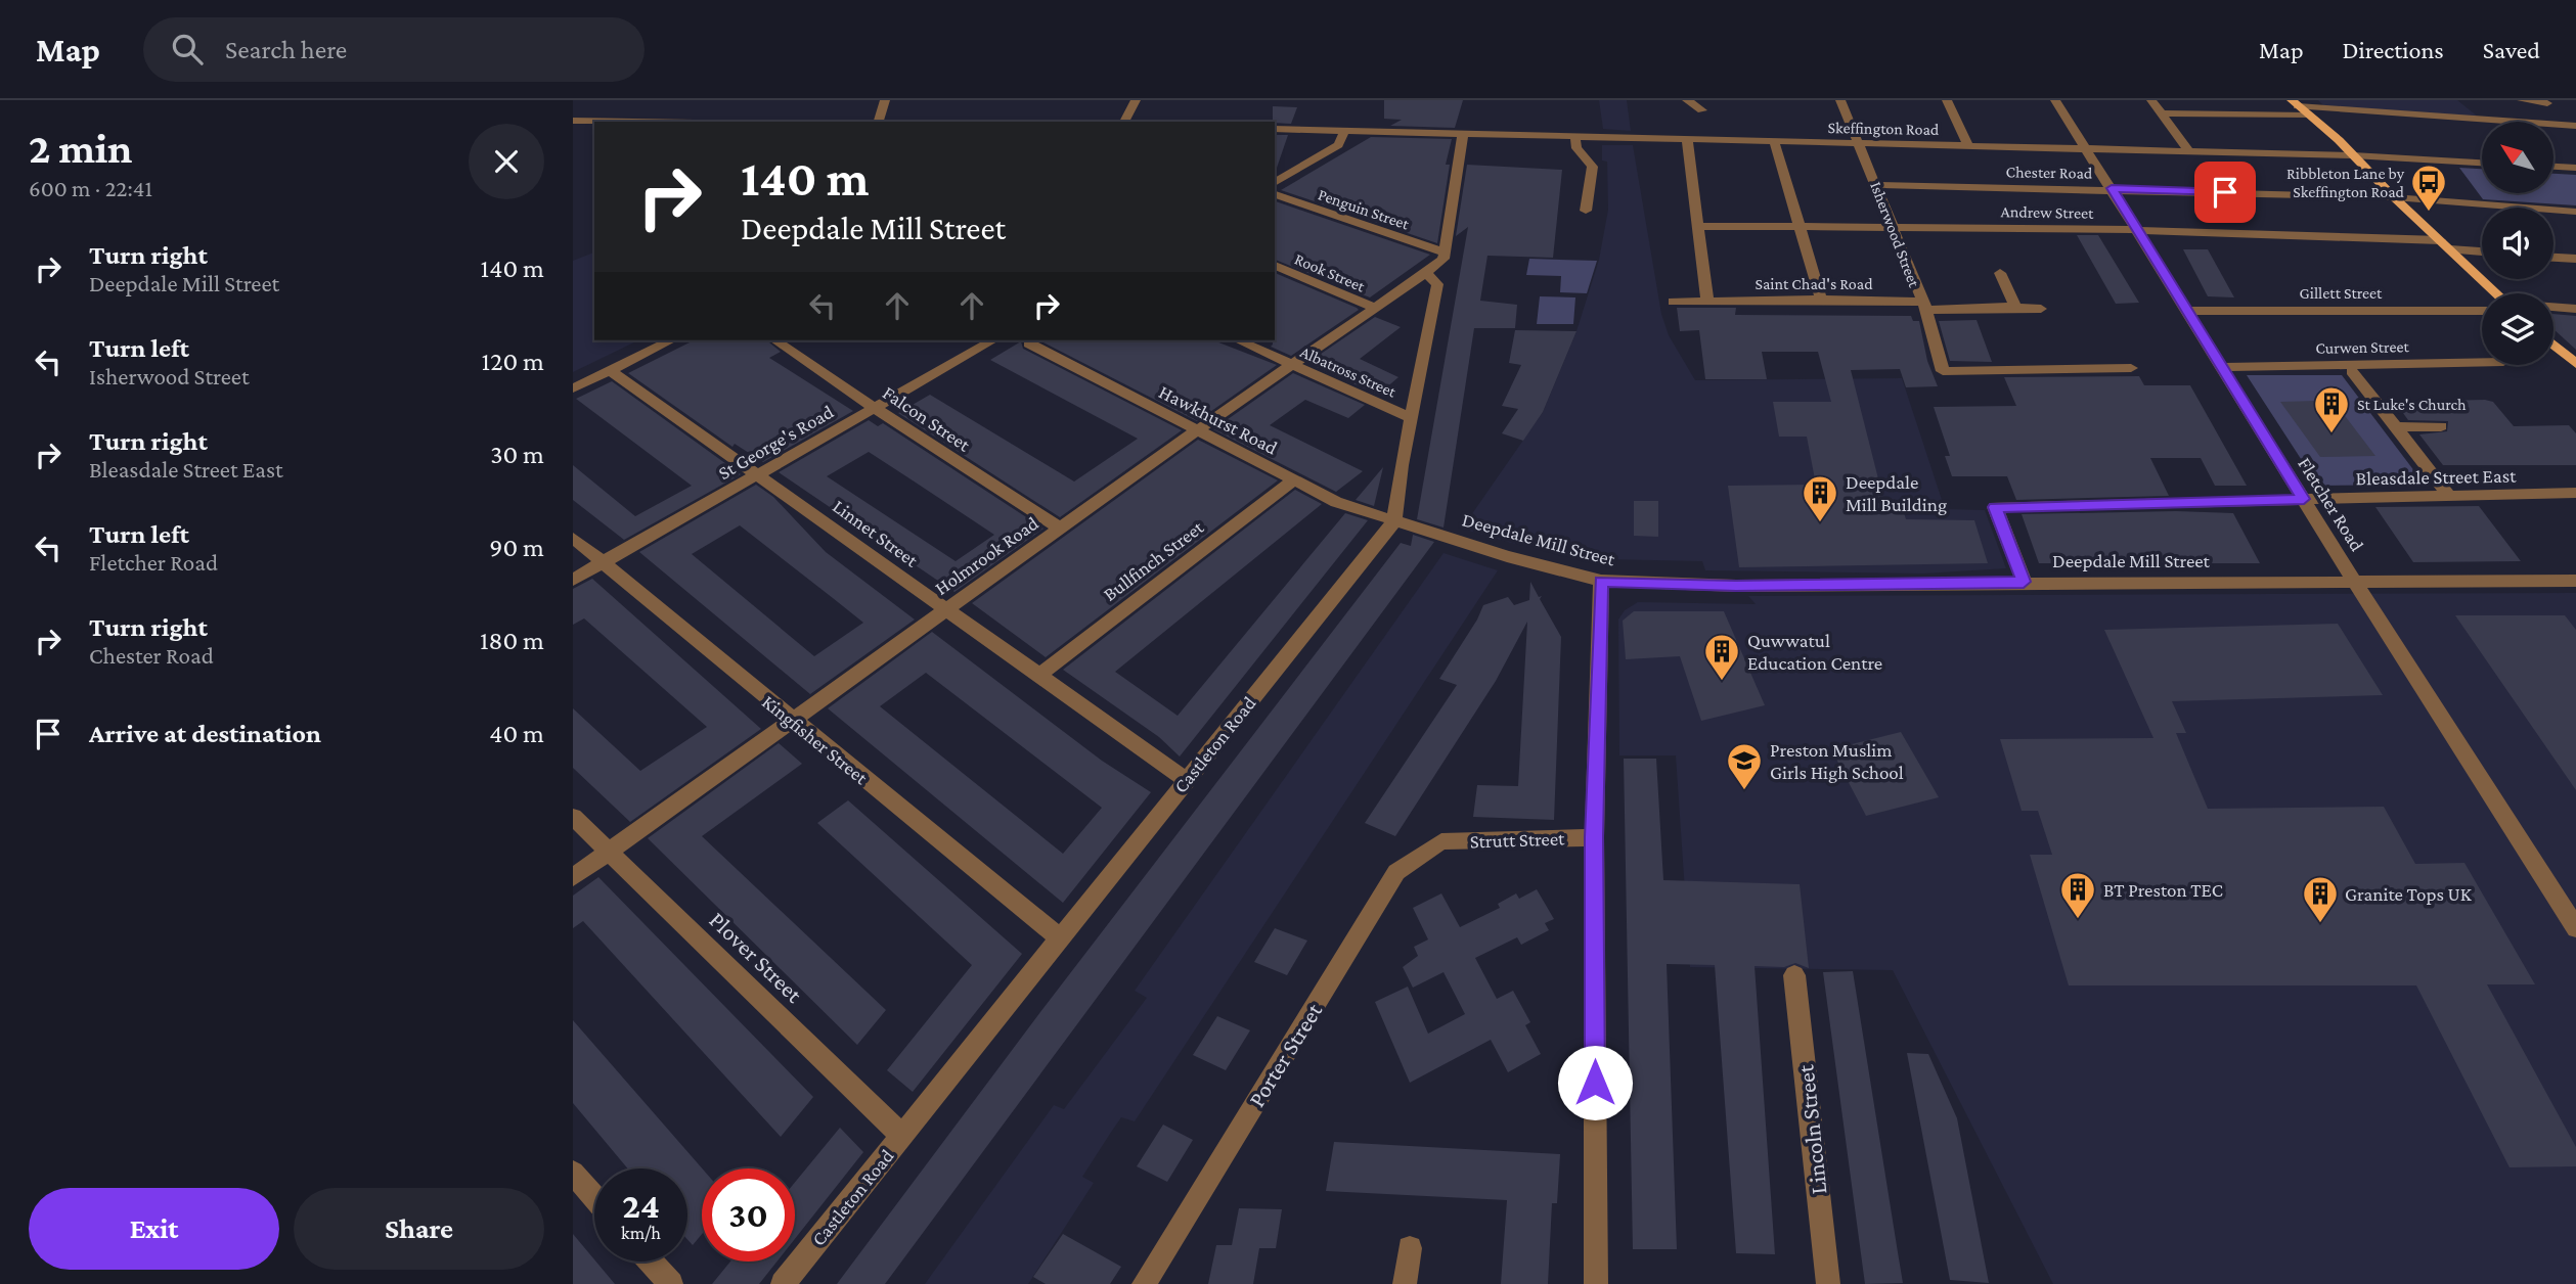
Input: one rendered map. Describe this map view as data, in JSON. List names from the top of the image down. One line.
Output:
{"streets":{"street":["Skeffington Road","Chester Road","Penguin Street","Andrew Street","Isherwood Street","Rook Street","Saint Chad's Road","Gillett Street","Curwen Street","Albatross Street","Falcon Street","Hawkhurst Road","St George's Road","Bleasdale Street East","Fletcher Road","Linnet Street","Deepdale Mill Street","Holmrook Road","Bullfinch Street","Kingfisher Street","Castleton Road","Strutt Street","Plover Street","Porter Street","Lincoln Street"]},"crossings":[["Skeffington Road","Isherwood Street"],["Skeffington Road","Fletcher Road"],["Chester Road","Isherwood Street"],["Chester Road","Fletcher Road"],["Andrew Street","Isherwood Street"],["Andrew Street","Fletcher Road"],["Isherwood Street","Saint Chad's Road"],["Rook Street","Holmrook Road"],["Gillett Street","Fletcher Road"],["Curwen Street","Fletcher Road"],["Albatross Street","Holmrook Road"],["Albatross Street","Castleton Road"],["Falcon Street","St George's Road"],["Falcon Street","Holmrook Road"],["Hawkhurst Road","Deepdale Mill Street"],["Hawkhurst Road","Holmrook Road"],["Hawkhurst Road","Bullfinch Street"],["Hawkhurst Road","Castleton Road"],["St George's Road","Linnet Street"],["St George's Road","Kingfisher Street"],["Bleasdale Street East","Fletcher Road"],["Bleasdale Street East","Deepdale Mill Street"],["Fletcher Road","Deepdale Mill Street"],["Linnet Street","Holmrook Road"],["Linnet Street","Bullfinch Street"],["Linnet Street","Castleton Road"],["Deepdale Mill Street","Castleton Road"],["Holmrook Road","Kingfisher Street"],["Holmrook Road","Castleton Road"],["Holmrook Road","Plover Street"],["Kingfisher Street","Castleton Road"],["Castleton Road","Plover Street"],["Strutt Street","Porter Street"]],"places":{"bus stop":["Ribbleton Lane by Skeffington Road"],"building":["St Luke's Church","Deepdale Mill Building","Quwwatul Education Centre","BT Preston TEC","Granite Tops UK"],"school or university":["Preston Muslim Girls High School"]},"north":"top left","page":{"header":"Map","search":"Search here","nav":["Map","Directions","Saved"],"heading":["2 min","600 m · 22:41"],"turn":["140 m","Deepdale Mill Street"],"list":[{"name":"Turn right","note":"Deepdale Mill Street","value":"140 m"},{"name":"Turn left","note":"Isherwood Street","value":"120 m"},{"name":"Turn right","note":"Bleasdale Street East","value":"30 m"},{"name":"Turn left","note":"Fletcher Road","value":"90 m"},{"name":"Turn right","note":"Chester Road","value":"180 m"},{"name":"Arrive at destination","value":"40 m"}],"speed":"24 km/h","limit":"30","buttons":["Exit","Share"]}}
